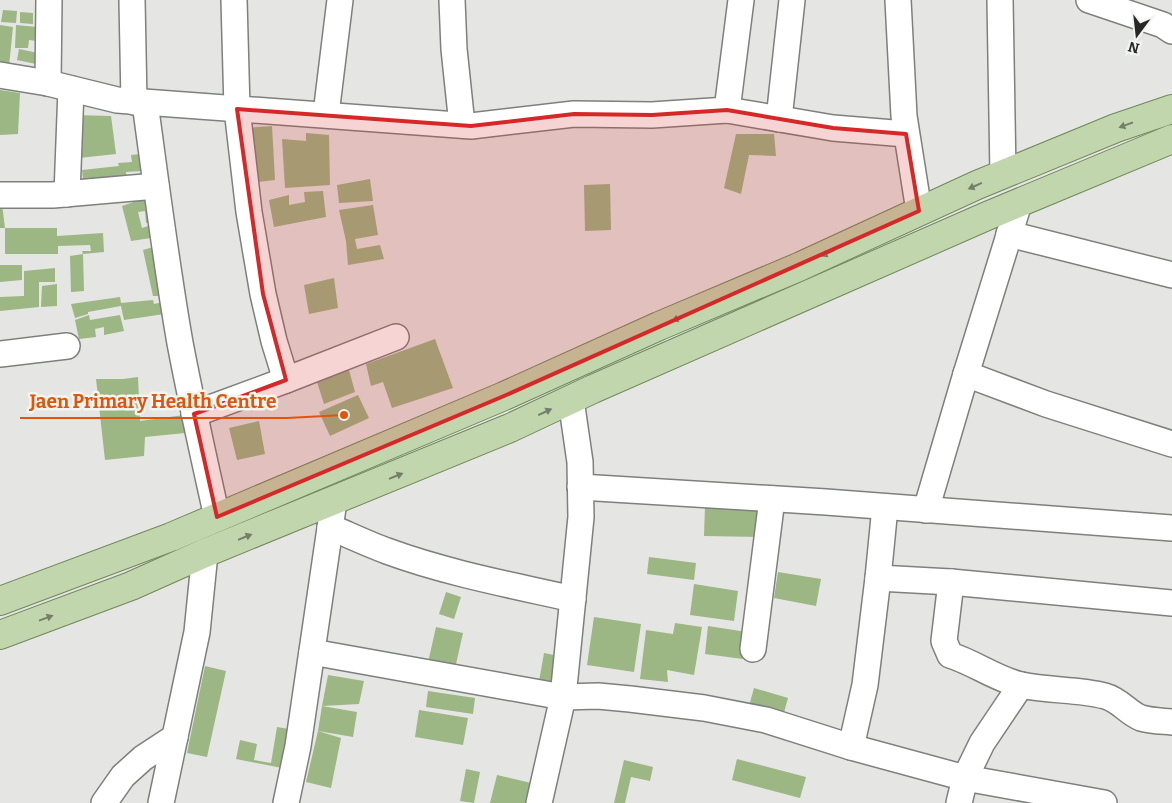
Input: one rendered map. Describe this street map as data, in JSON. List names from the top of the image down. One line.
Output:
{"places":["Jaen Primary Health Centre"],"north":"bottom"}
